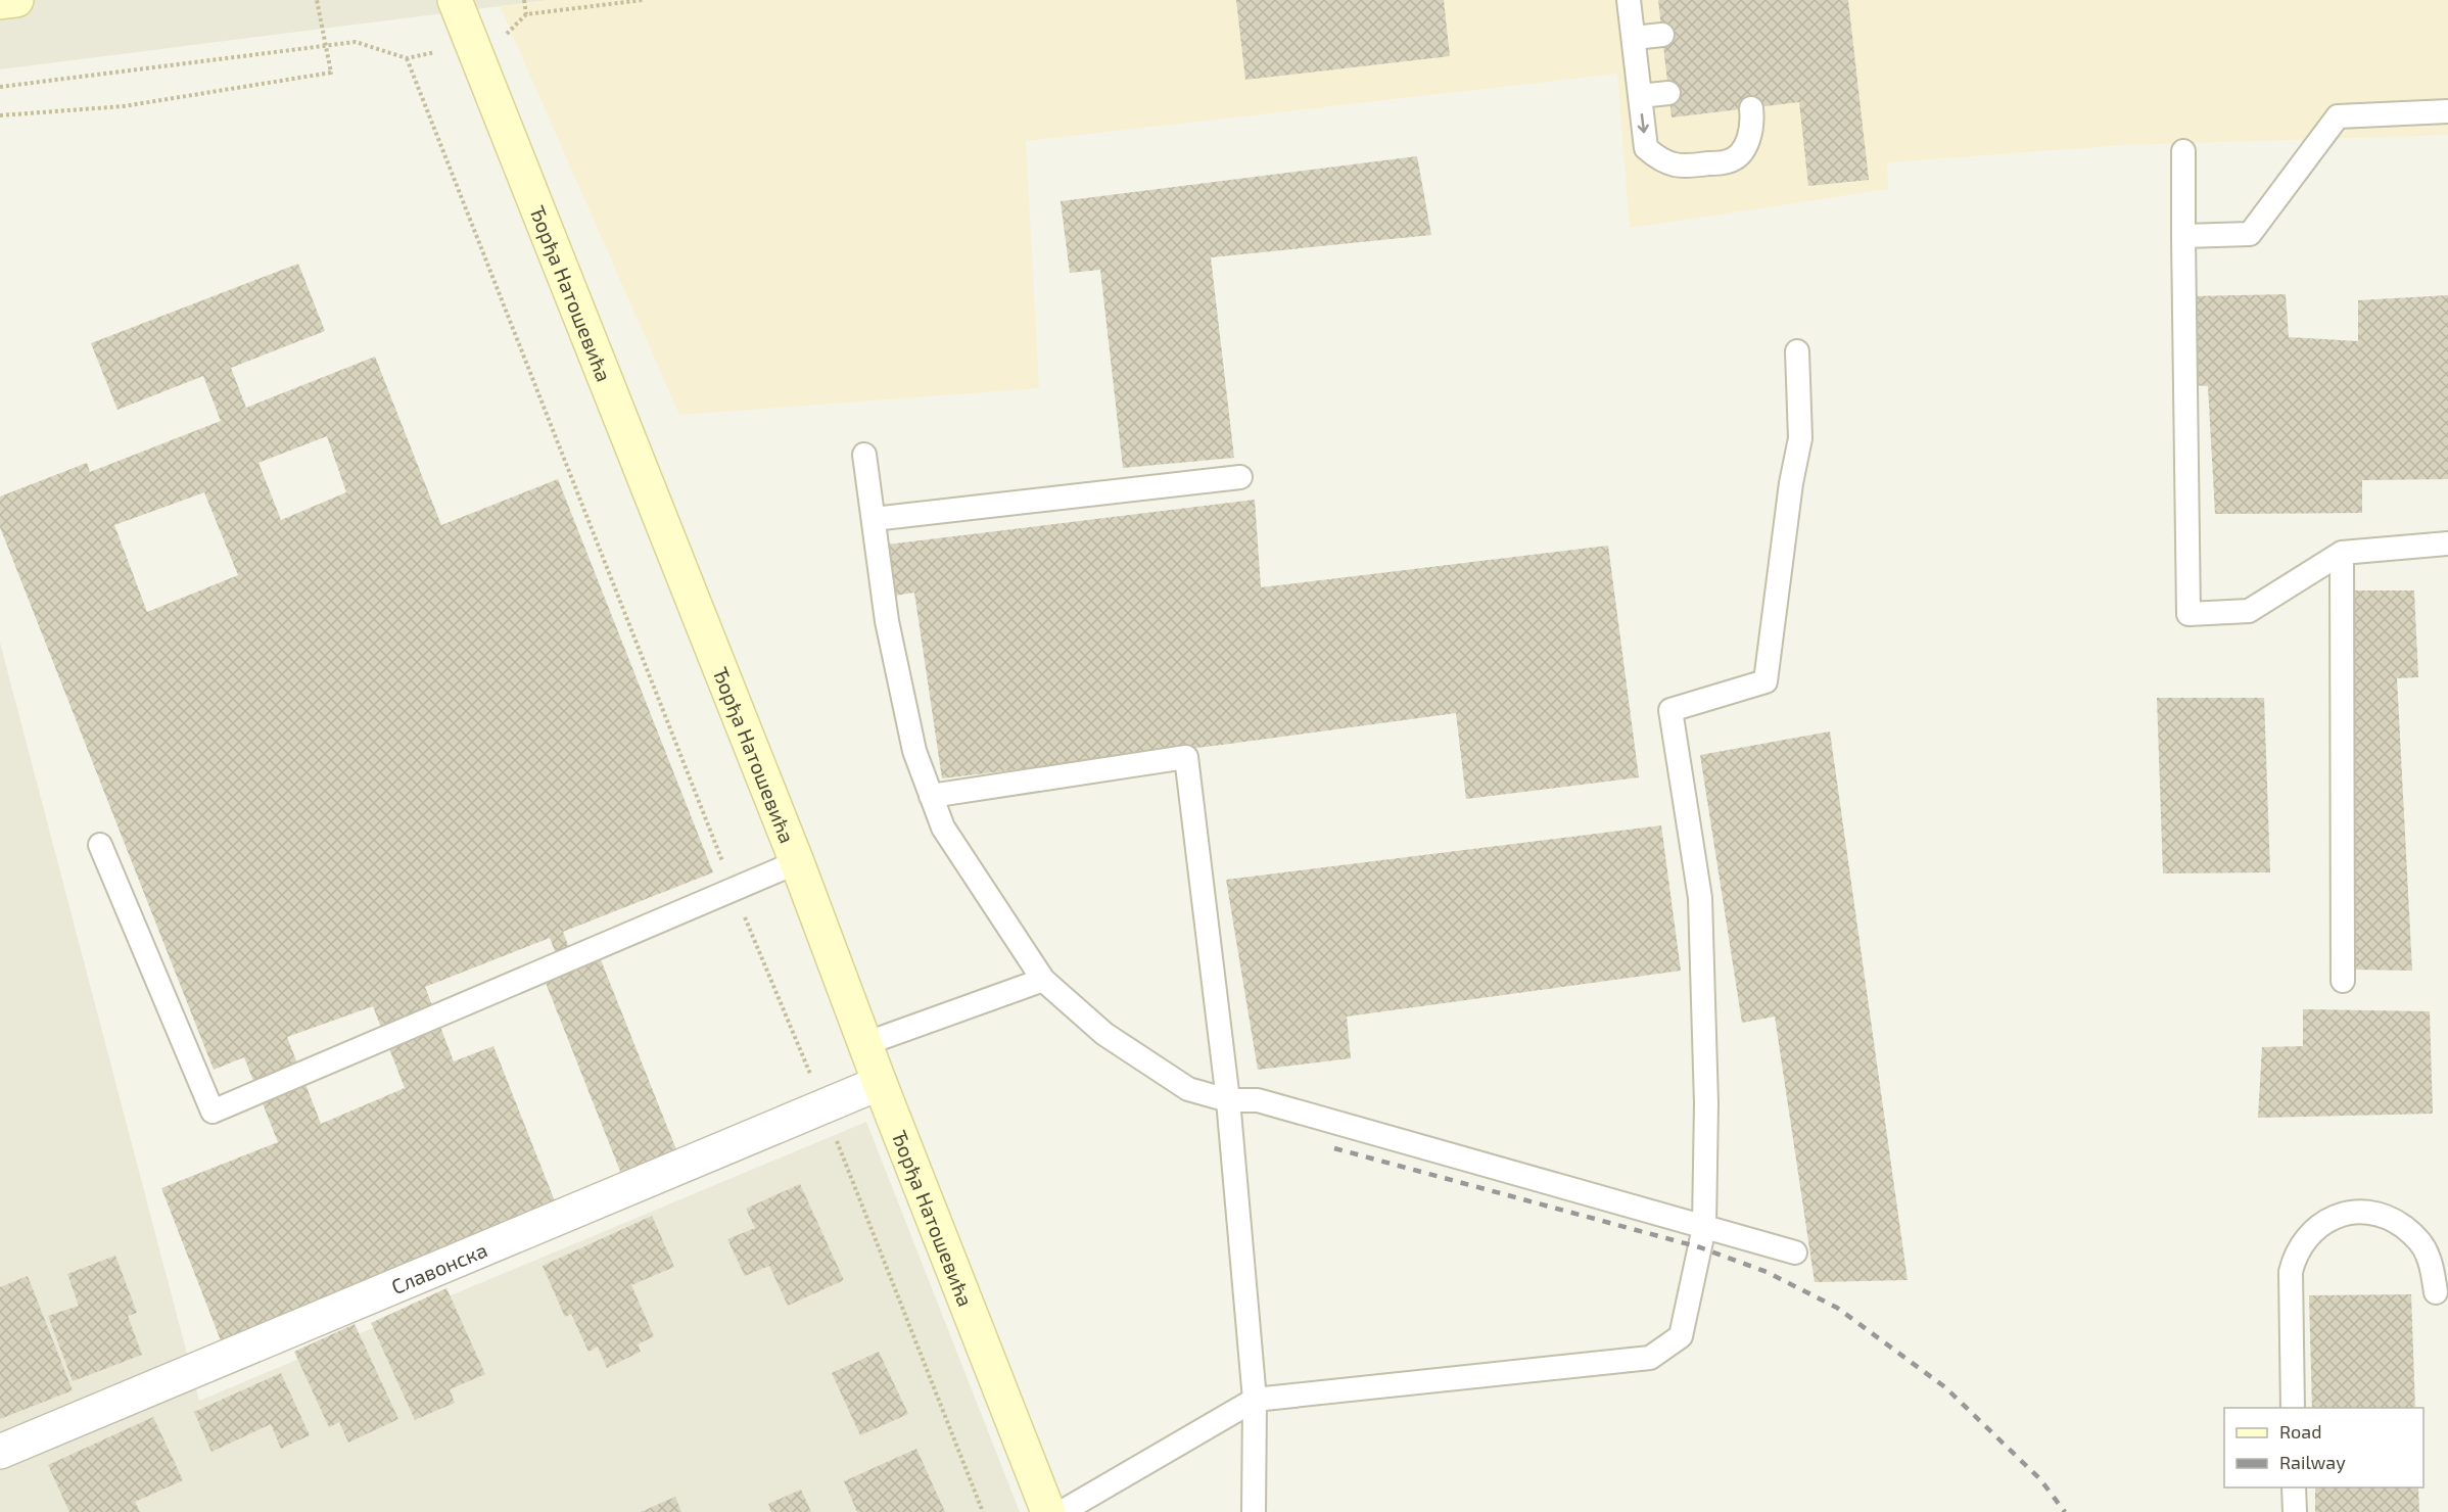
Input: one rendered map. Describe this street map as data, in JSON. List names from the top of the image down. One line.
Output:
{"streets":{"street":["Ђорђа Натошевића","Славонска"]},"crossings":[["Ђорђа Натошевића","Славонска"]],"legend":["Road","Railway"]}
